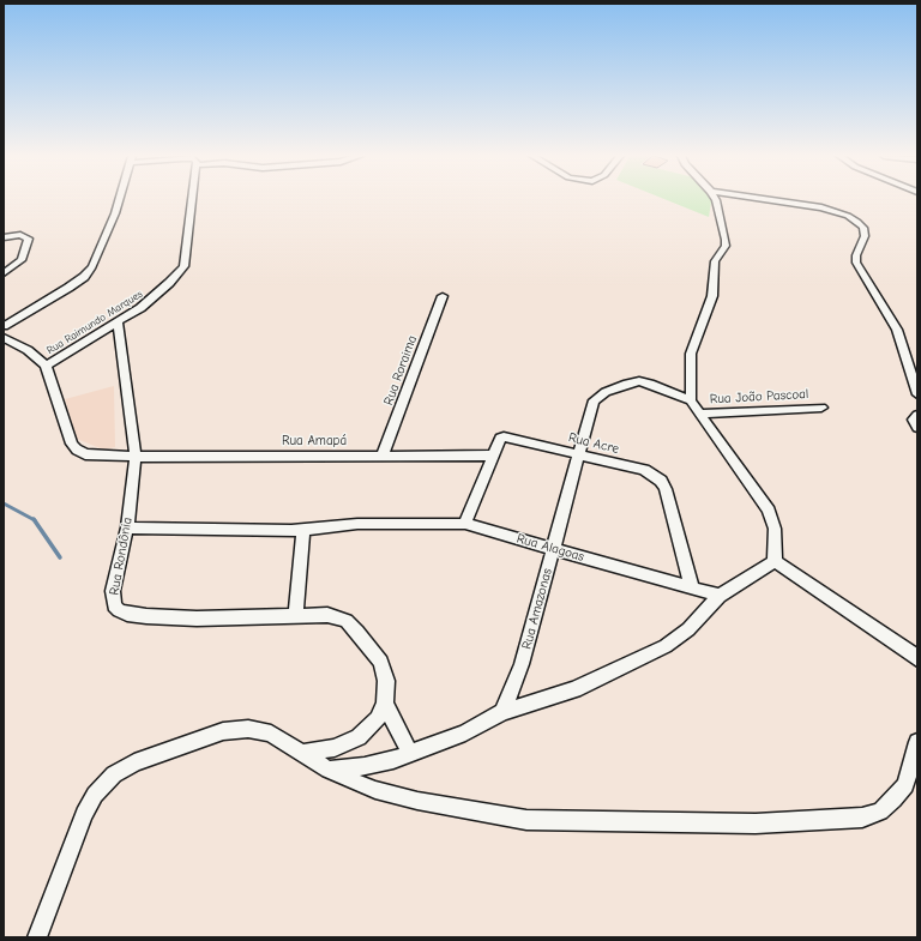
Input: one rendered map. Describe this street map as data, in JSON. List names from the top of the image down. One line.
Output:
{"streets":{"street":["Rua Raimundo Marques","Rua Roraima","Rua João Pascoal","Rua Amapá","Rua Acre","Rua Alagoas","Rua Rondônia","Rua Amazonas"]},"crossings":[["Rua Raimundo Marques","Rua Amapá"],["Rua Raimundo Marques","Rua Rondônia"],["Rua Roraima","Rua Amapá"],["Rua Amapá","Rua Acre"],["Rua Amapá","Rua Rondônia"],["Rua Acre","Rua Alagoas"],["Rua Acre","Rua Amazonas"],["Rua Alagoas","Rua Rondônia"],["Rua Alagoas","Rua Amazonas"]]}
